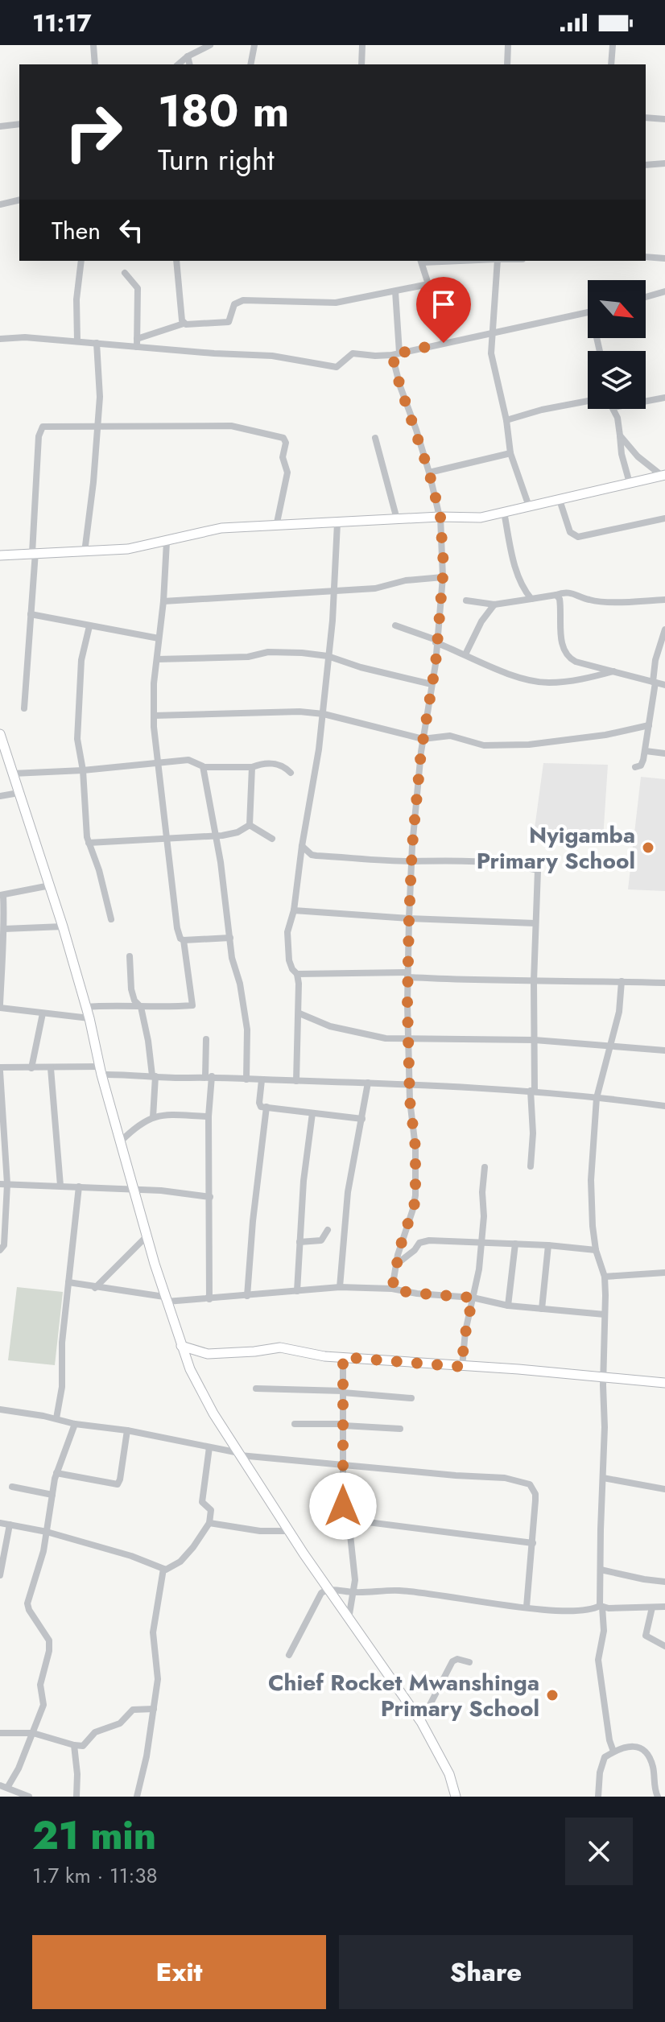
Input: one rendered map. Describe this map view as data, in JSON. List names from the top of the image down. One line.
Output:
{"places":["Nyigamba Primary School","Chief Rocket Mwanshinga Primary School"],"north":"bottom right","page":{"status":"11:17","turn":["180 m","Turn right"],"then":"Then","heading":["21 min","1.7 km · 11:38"],"buttons":["Exit","Share"]}}
